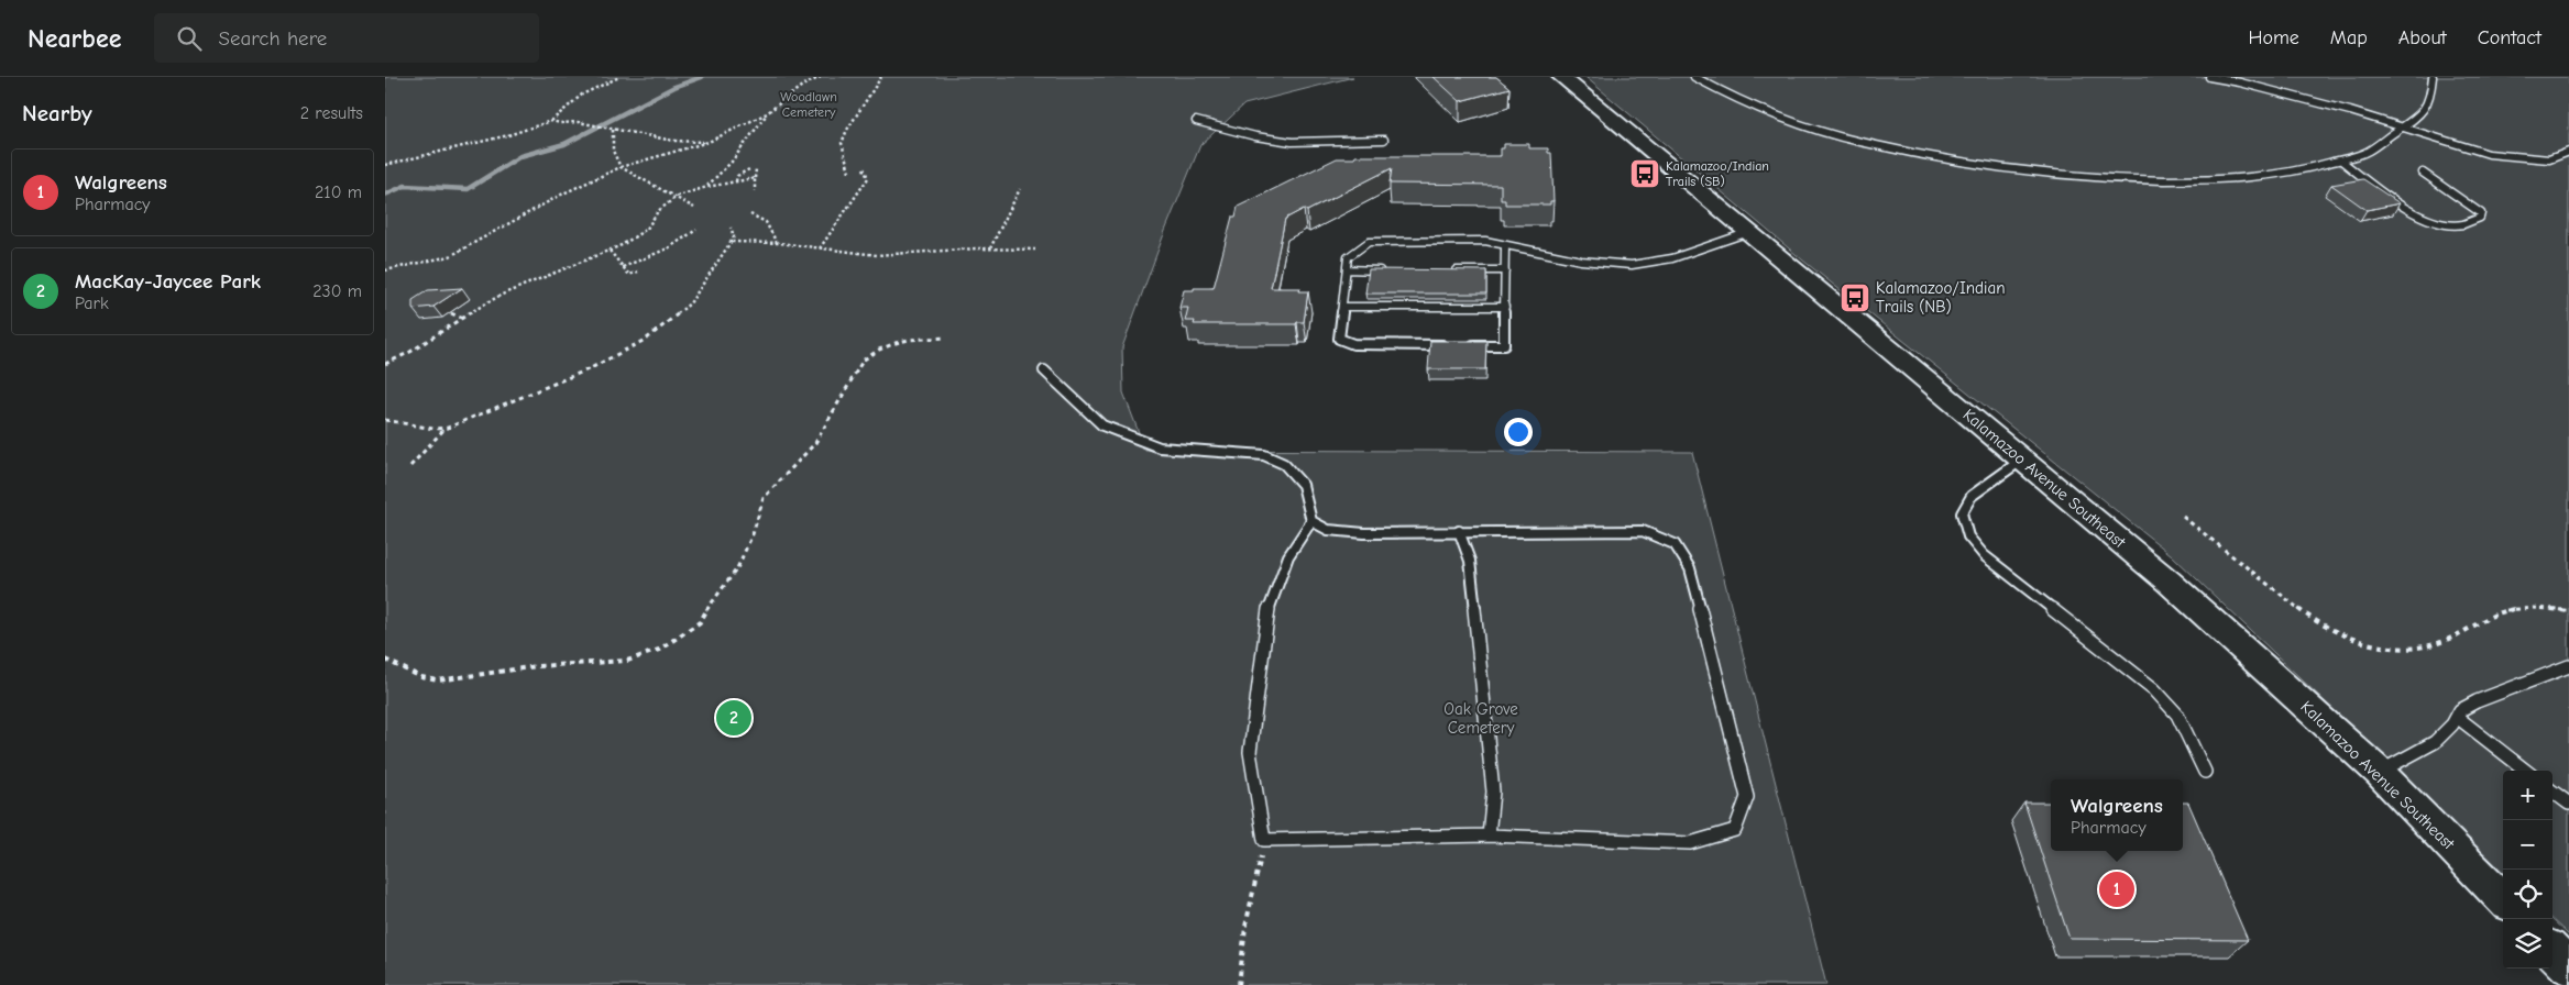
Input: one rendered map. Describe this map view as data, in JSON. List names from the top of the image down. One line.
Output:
{"streets":{"main road":["Kalamazoo Avenue Southeast"]},"parks":["Woodlawn Cemetery","Oak Grove Cemetery"],"places":{"bus stop":["Kalamazoo/Indian Trails (SB)","Kalamazoo/Indian Trails (NB)"]},"page":{"header":"Nearbee","search":"Search here","nav":["Home","Map","About","Contact"],"heading":["Nearby","2 results"],"list":[{"mark":"1","name":"Walgreens","note":"Pharmacy","value":"210 m"},{"mark":"2","name":"MacKay-Jaycee Park","note":"Park","value":"230 m"}],"pins":["2","1"],"map_buttons":["+","−"],"popup":["Walgreens","Pharmacy"]}}
